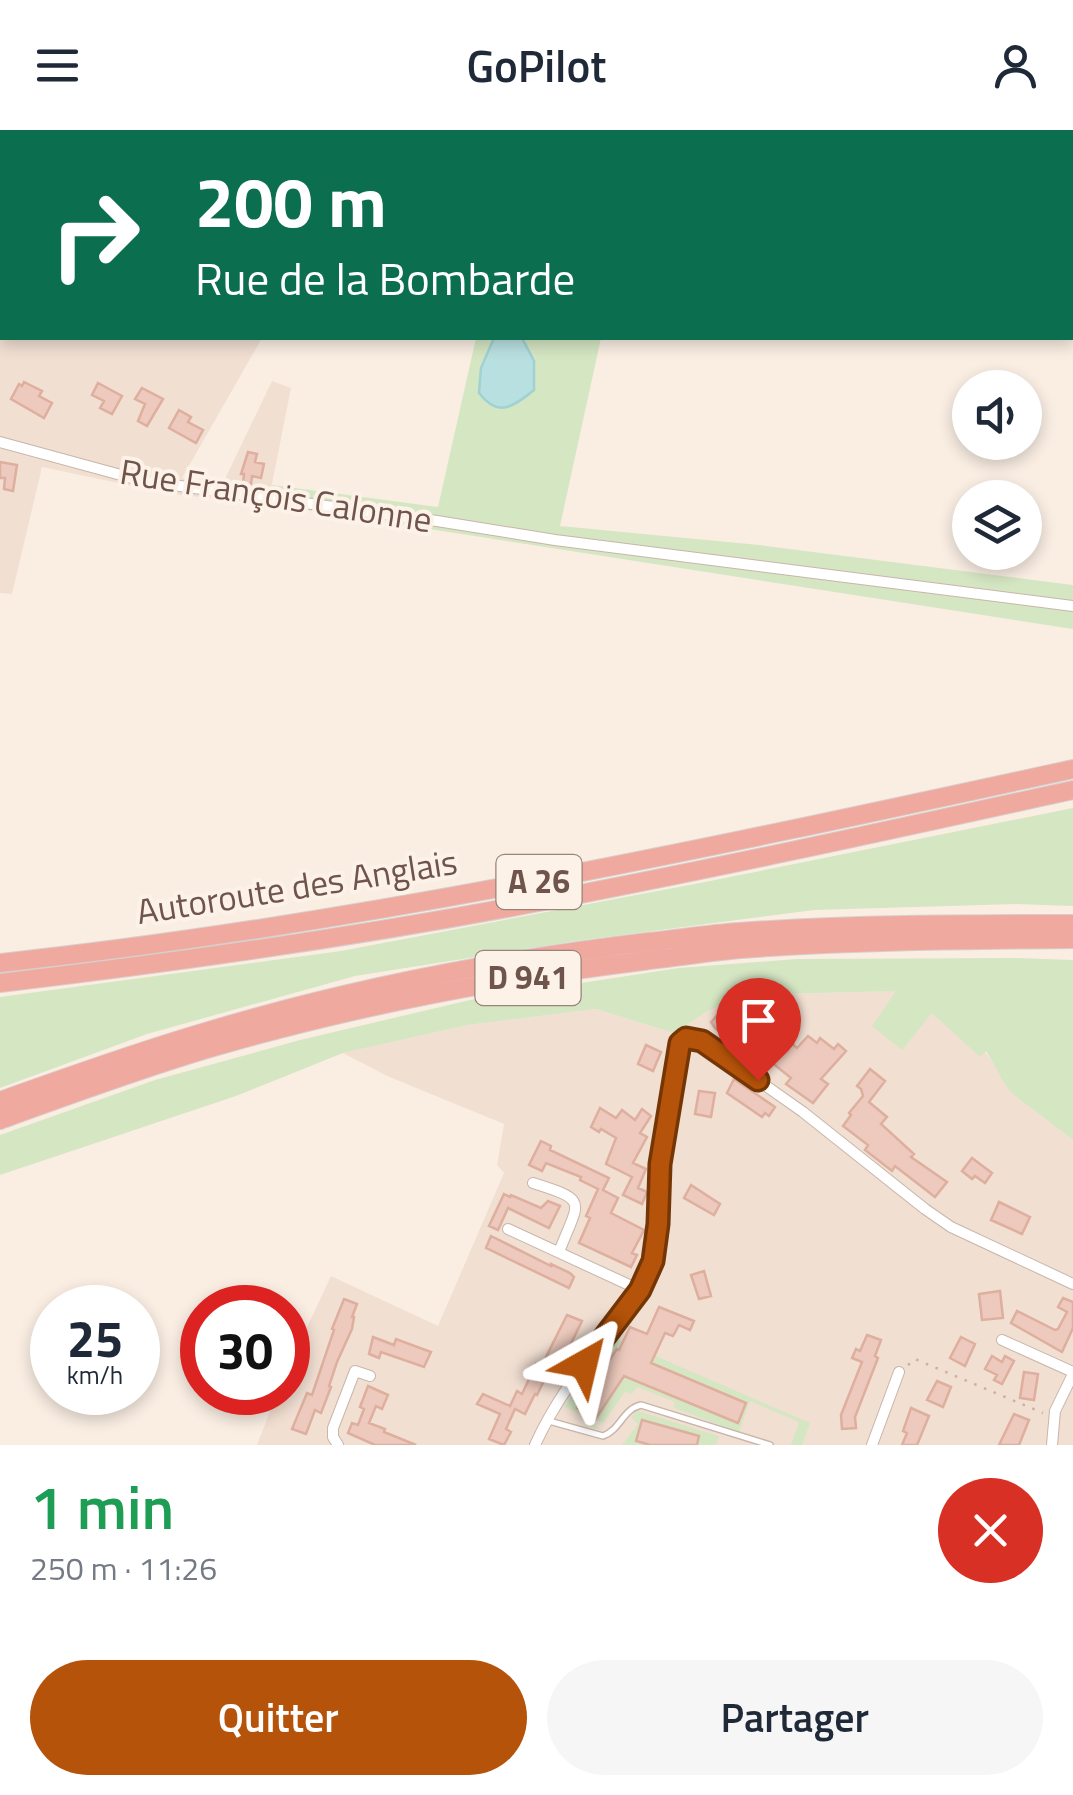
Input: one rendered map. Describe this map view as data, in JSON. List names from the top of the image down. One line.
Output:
{"streets":{"highway":["A 26","Autoroute des Anglais","D 941"],"street":["Rue François Calonne"]},"page":{"header":"GoPilot","turn":["200 m","Rue de la Bombarde"],"speed":"25 km/h","limit":"30","heading":["1 min","250 m · 11:26"],"buttons":["Quitter","Partager"]}}
